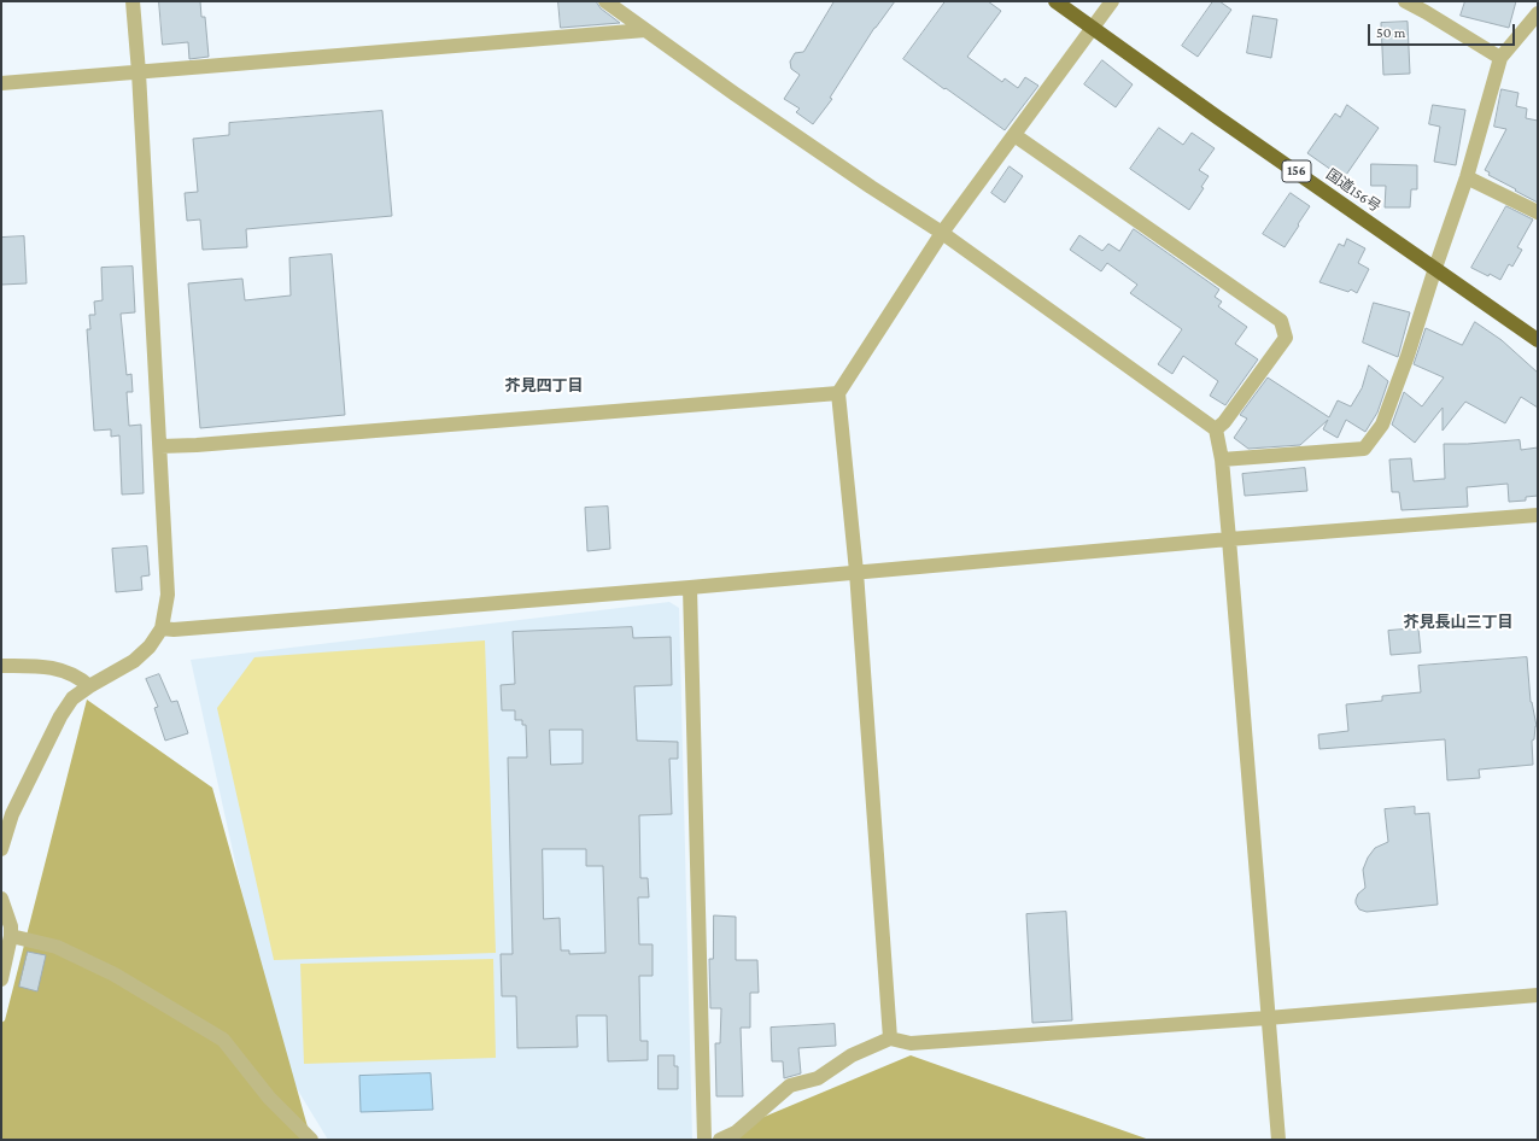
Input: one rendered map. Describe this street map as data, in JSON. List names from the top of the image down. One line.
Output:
{"streets":{"highway":["156","国道156号"]},"districts":["芥見四丁目","芥見長山三丁目"],"scale_bar":"50 m"}
